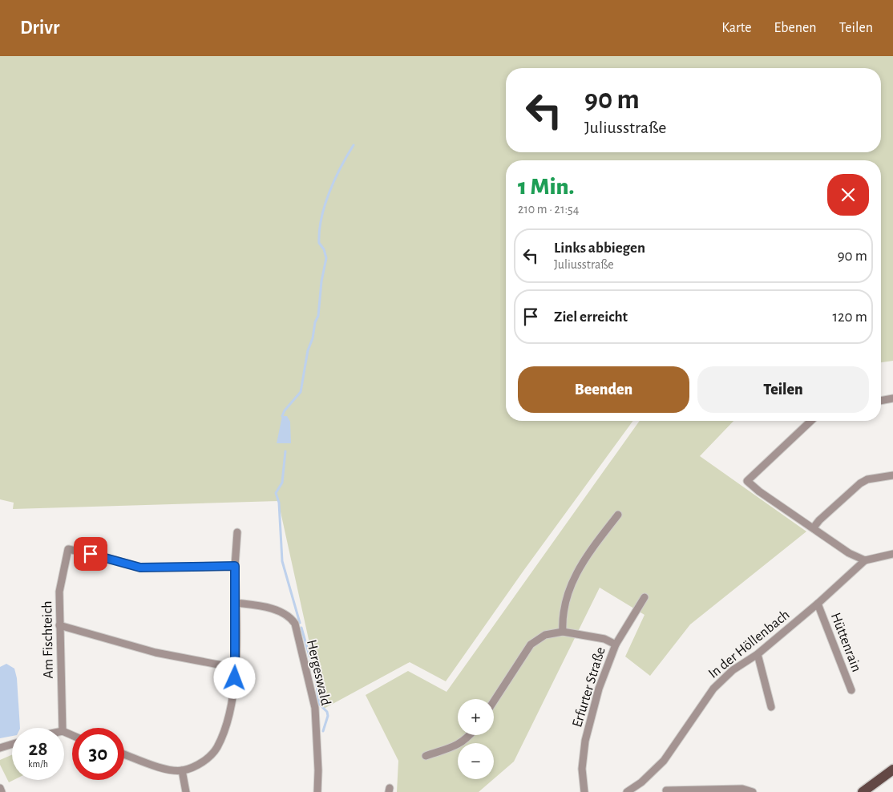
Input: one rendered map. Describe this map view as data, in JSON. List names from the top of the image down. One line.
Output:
{"streets":{"street":["Am Fischteich","Hüttenrain","In der Höllenbach","Hergeswald","Erfurter Straße"]},"crossings":[["Hüttenrain","In der Höllenbach"]],"page":{"header":"Drivr","nav":["Karte","Ebenen","Teilen"],"turn":["90 m","Juliusstraße"],"heading":["1 Min.","210 m · 21:54"],"list":[{"name":"Links abbiegen","note":"Juliusstraße","value":"90 m"},{"name":"Ziel erreicht","value":"120 m"}],"buttons":["Beenden","Teilen"],"map_buttons":["+","−"],"speed":"28 km/h","limit":"30"}}
